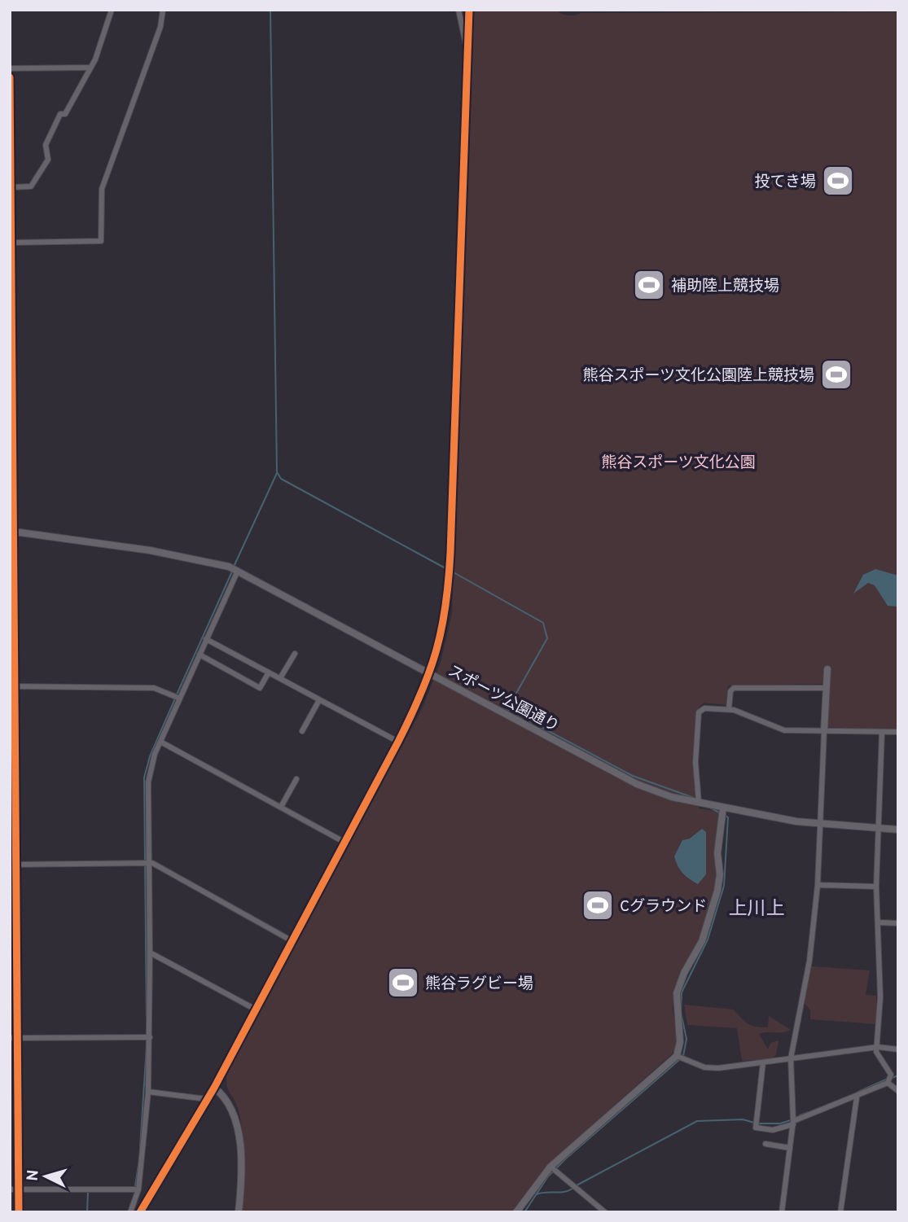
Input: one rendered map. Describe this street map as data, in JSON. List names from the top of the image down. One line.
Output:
{"streets":{"street":["スポーツ公園通り"]},"districts":["上川上"],"parks":["熊谷スポーツ文化公園"],"places":{"sports":["投てき場","補助陸上競技場","熊谷スポーツ文化公園陸上競技場","Cグラウンド","熊谷ラグビー場"]},"north":"left"}
